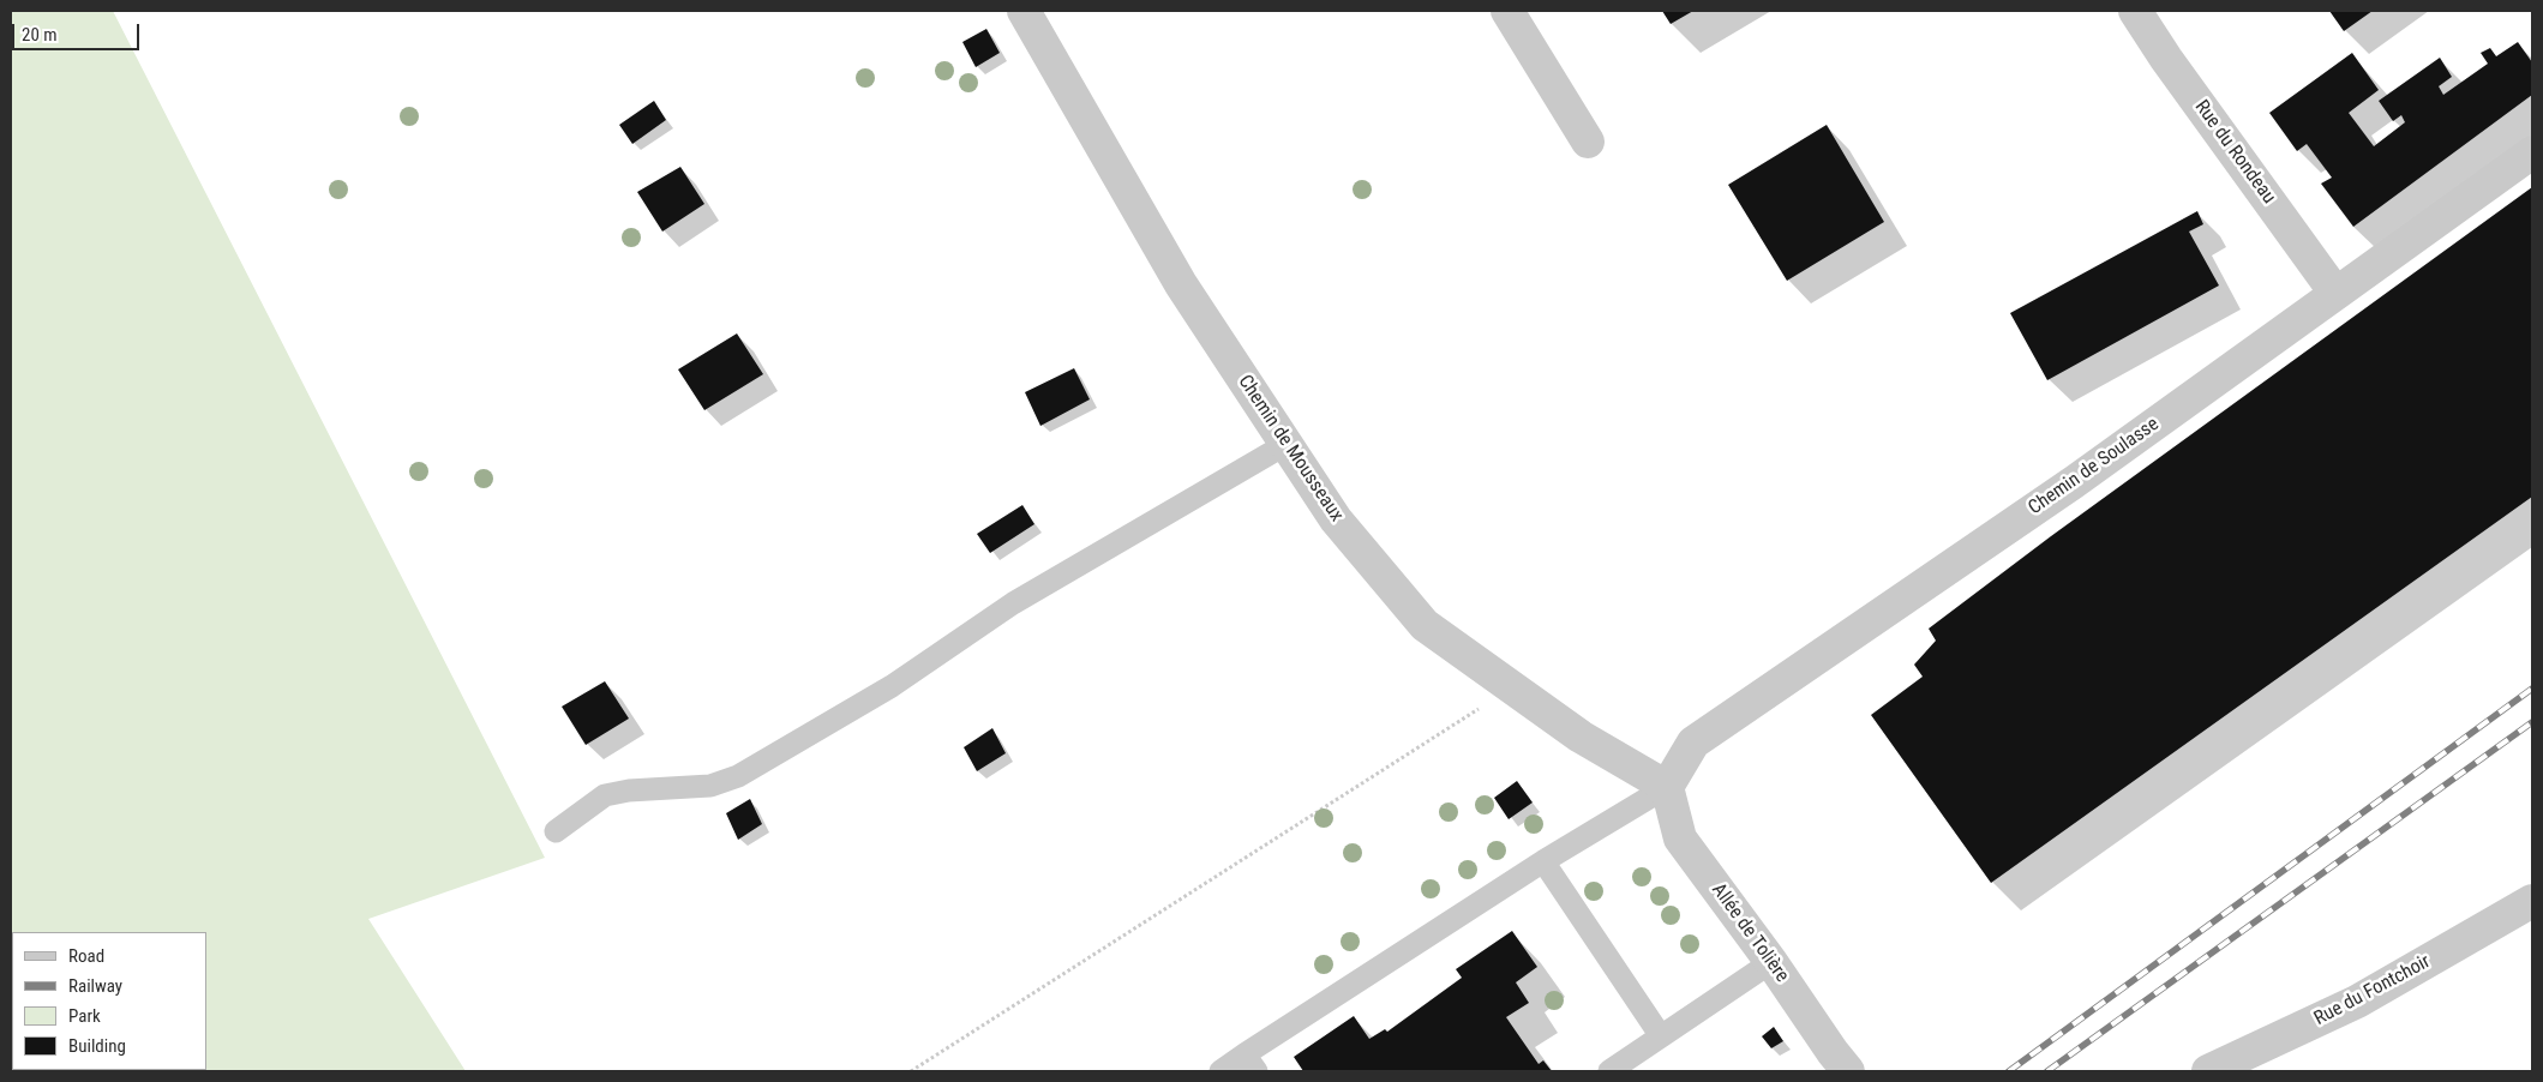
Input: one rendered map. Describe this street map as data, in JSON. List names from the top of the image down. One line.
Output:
{"streets":{"street":["Rue du Rondeau","Chemin de Mousseaux","Chemin de Soulasse","Allée de Tolière","Rue du Fontchoir"]},"crossings":[["Rue du Rondeau","Chemin de Soulasse"],["Chemin de Mousseaux","Chemin de Soulasse"],["Chemin de Mousseaux","Allée de Tolière"],["Chemin de Soulasse","Allée de Tolière"]],"legend":["Road","Railway","Park","Building"],"scale_bar":"20 m"}
